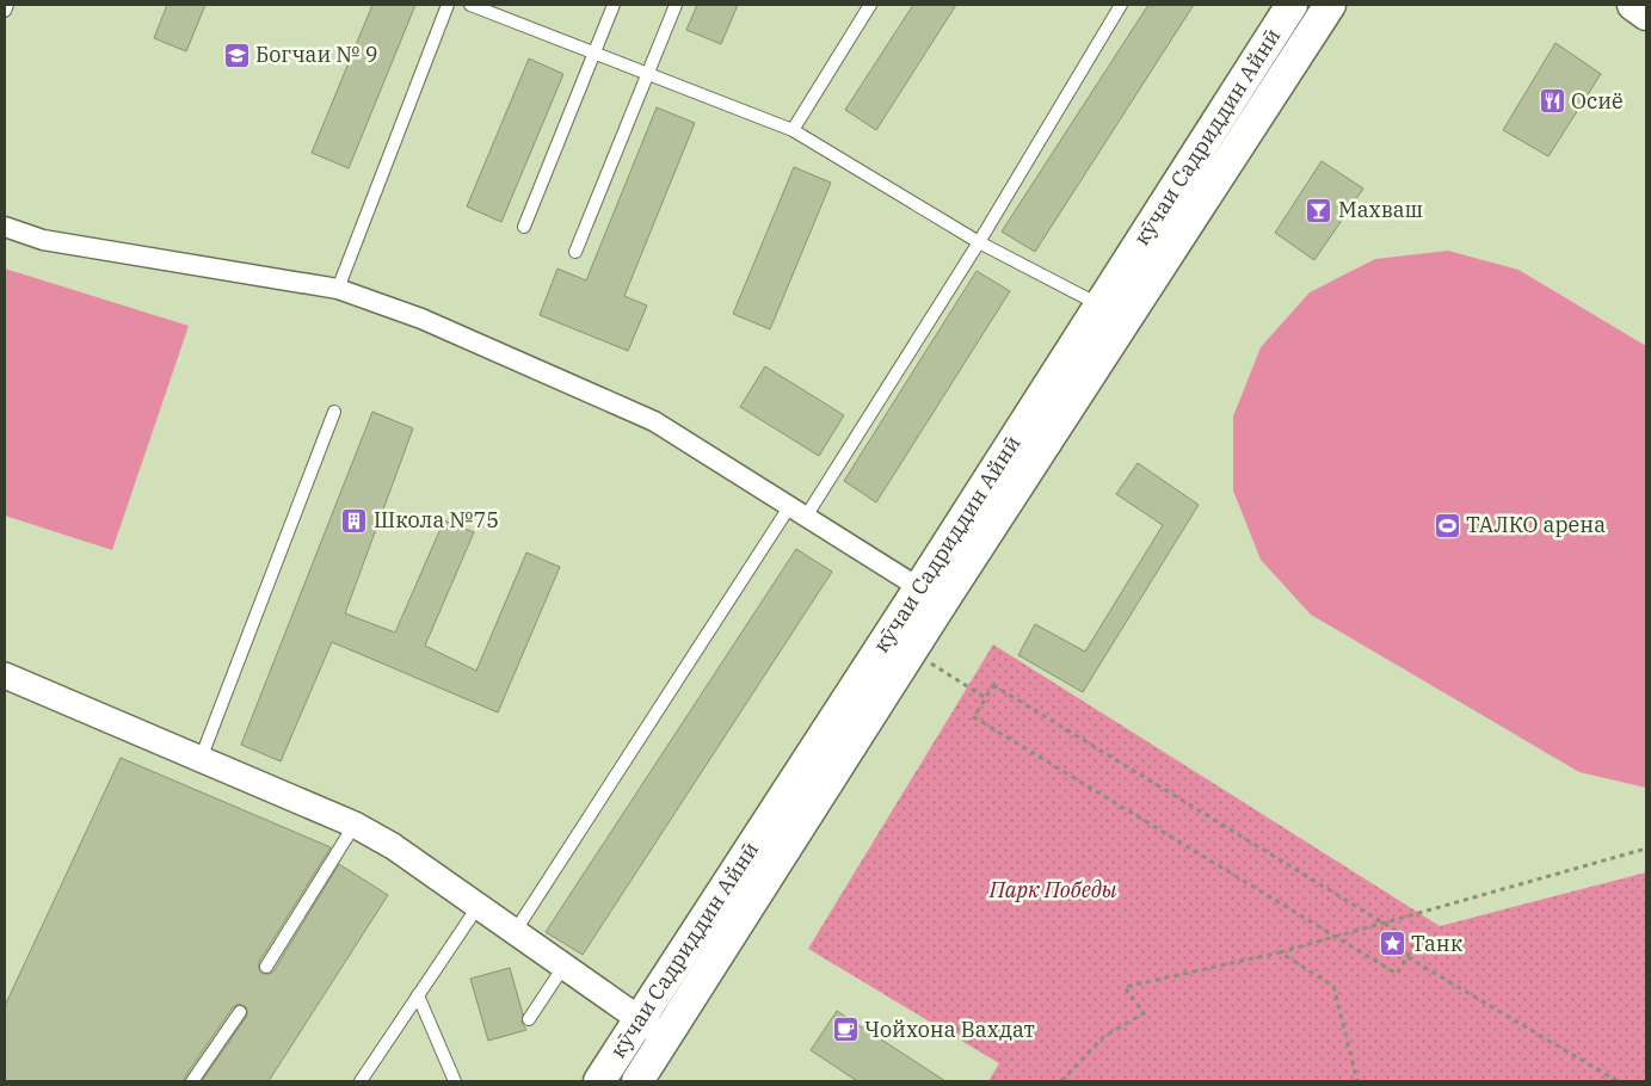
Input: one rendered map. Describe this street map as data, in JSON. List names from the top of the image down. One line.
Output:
{"streets":{"street":["кӯчаи Садриддин Айнӣ"]},"parks":["Парк Победы"],"places":{"school or university":["Богчаи № 9"],"restaurant":["Осиё"],"bar":["Махваш"],"building":["Школа №75"],"sports":["ТАЛКО арена"],"place":["Танк"],"cafe":["Чойхона Вахдат"]}}
